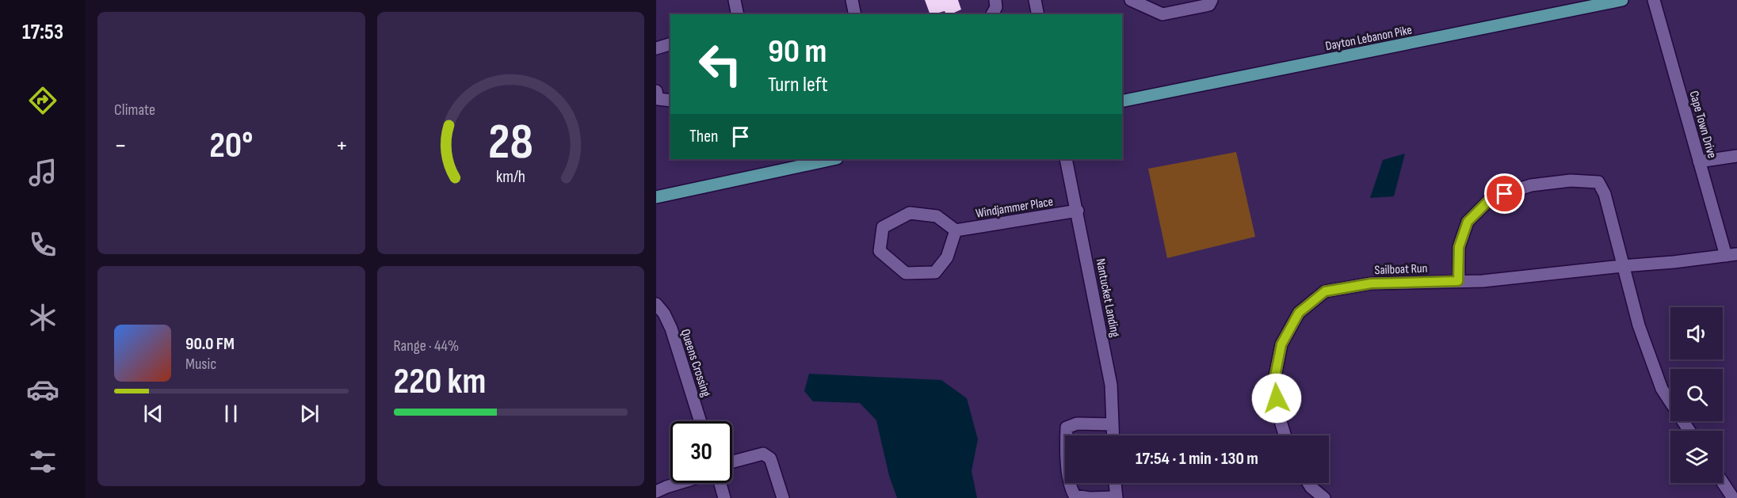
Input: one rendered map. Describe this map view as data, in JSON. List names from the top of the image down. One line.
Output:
{"streets":{"main road":["Dayton Lebanon Pike"],"street":["Cape Town Drive","Windjammer Place","Sailboat Run","Nantucket Landing","Queens Crossing"]},"crossings":[["Cape Town Drive","Sailboat Run"],["Windjammer Place","Nantucket Landing"]],"page":{"tabs":"17:53","tile":["Climate",["Range · 44%","220 km"]],"turn":["90 m","Turn left"],"then":"Then","heat":["−","20°","+"],"song":["90.0 FM","Music"],"limit":"30","trip":"17:54 · 1 min · 130 m","gauge":["28","km/h"]}}
